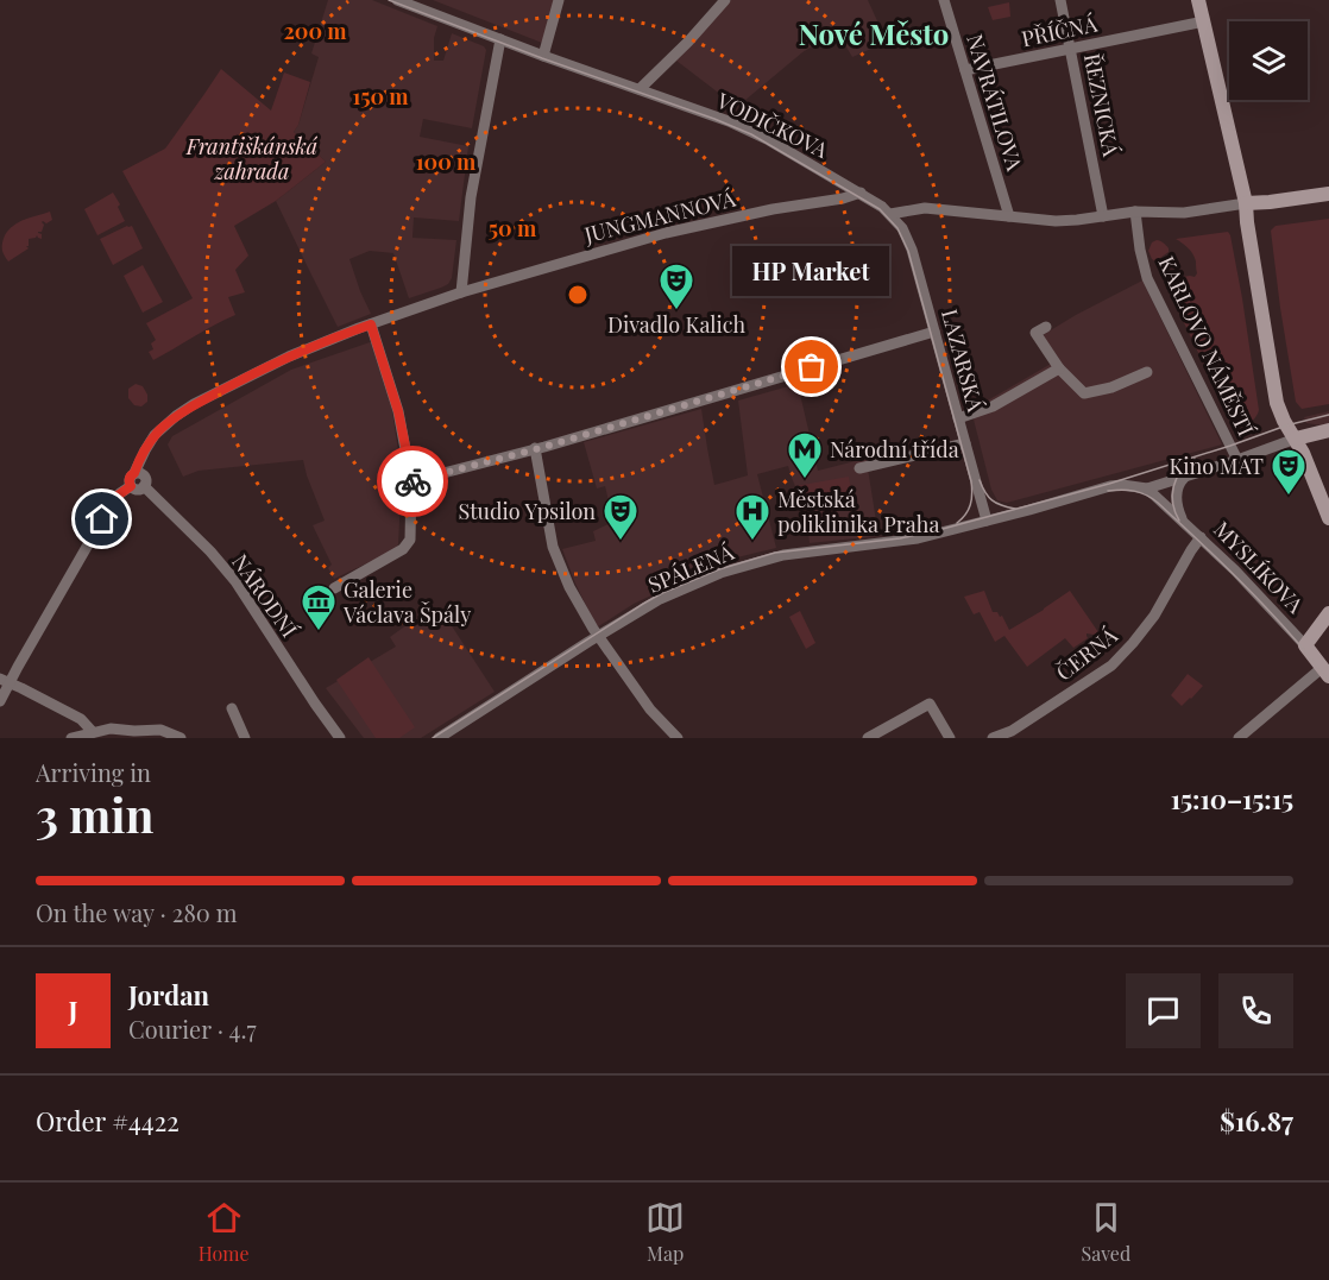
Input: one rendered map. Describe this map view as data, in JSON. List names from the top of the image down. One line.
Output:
{"streets":{"main road":["KARLOVO NÁMĚSTÍ","MYSLÍKOVA"],"street":["PŘÍČNÁ","NAVRÁTILOVA","ŘEZNICKÁ","VODIČKOVA","JUNGMANNOVÁ","LAZARSKÁ","SPÁLENÁ","NÁRODNÍ","ČERNÁ"]},"crossings":[["PŘÍČNÁ","NAVRÁTILOVA"],["PŘÍČNÁ","ŘEZNICKÁ"],["PŘÍČNÁ","KARLOVO NÁMĚSTÍ"],["VODIČKOVA","JUNGMANNOVÁ"],["VODIČKOVA","LAZARSKÁ"],["JUNGMANNOVÁ","NÁRODNÍ"],["KARLOVO NÁMĚSTÍ","SPÁLENÁ"],["LAZARSKÁ","SPÁLENÁ"],["MYSLÍKOVA","SPÁLENÁ"],["MYSLÍKOVA","ČERNÁ"]],"districts":["Nové Město"],"parks":["Františkánská zahrada"],"places":{"theatre":["Divadlo Kalich","Kino MAT","Studio Ypsilon"],"other":["HP Market"],"metro station":["Národní třída"],"hospital":["Městská poliklinika Praha"],"museum":["Galerie Václava Špály"]},"page":{"bubble":"HP Market","heading":["3 min","Arriving in","15:10–15:15"],"panel":["Jordan","Courier · 4.7","Order #4422","$16.87"],"bar":"On the way · 280 m","round":"J","tabs":["Home","Map","Saved"]},"rings":["200 m","150 m","100 m","50 m"]}
